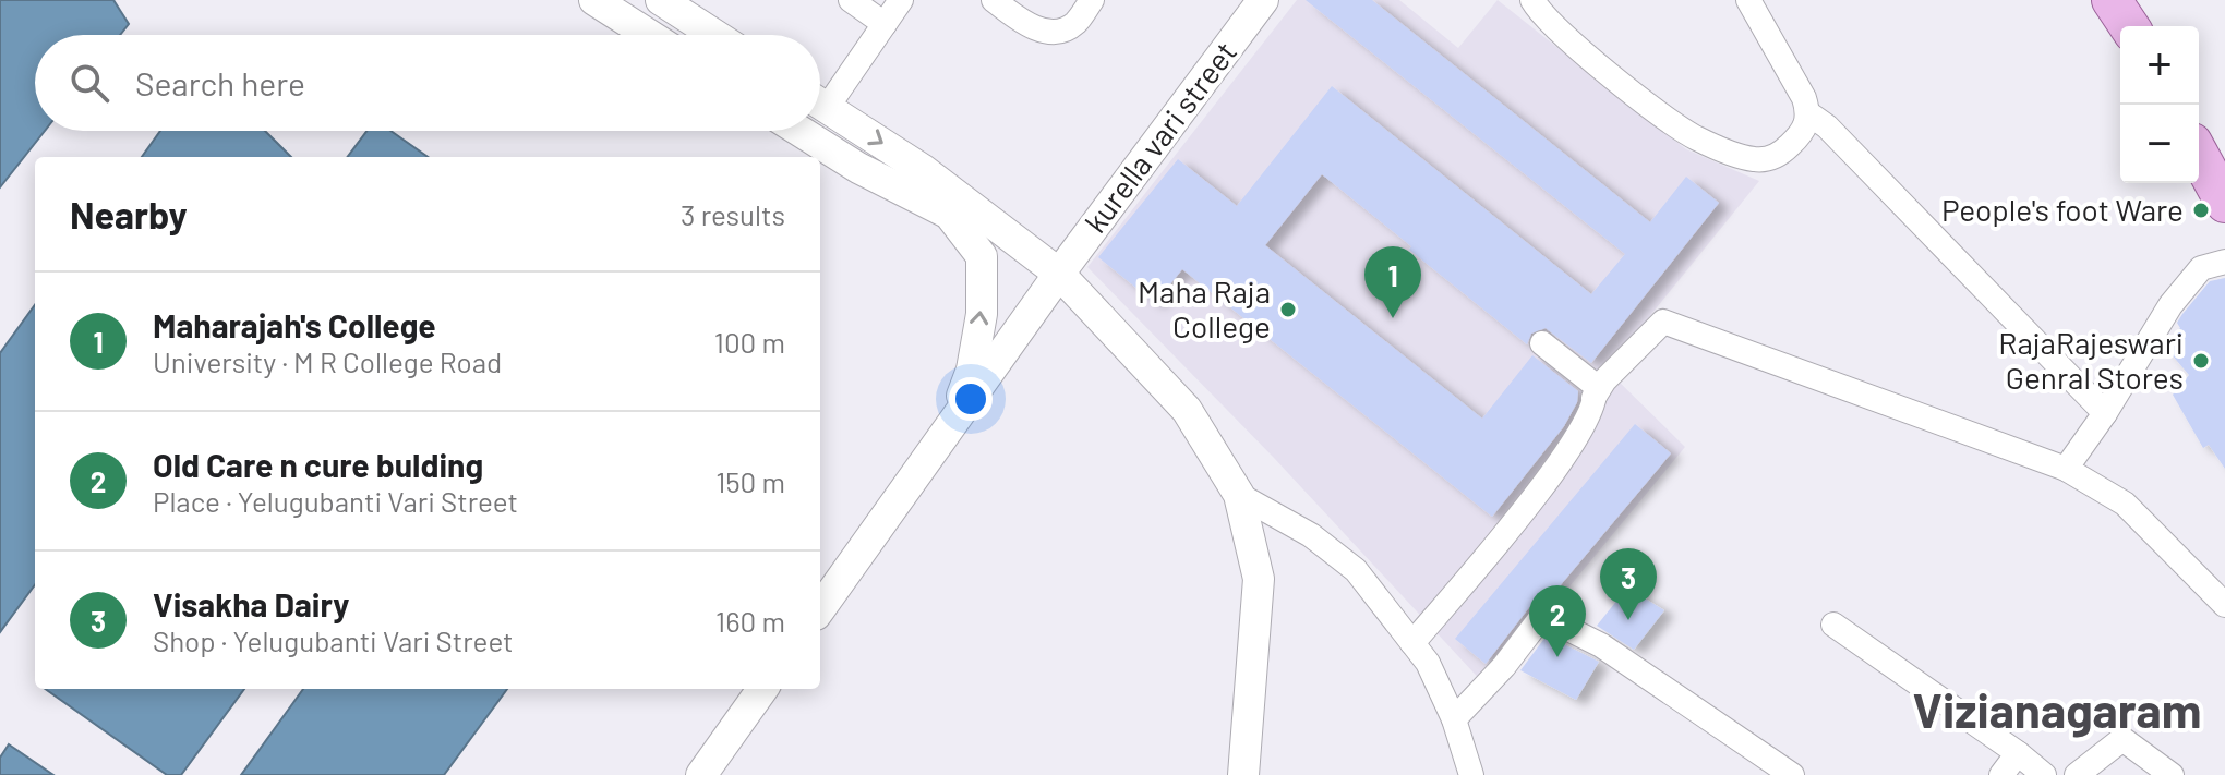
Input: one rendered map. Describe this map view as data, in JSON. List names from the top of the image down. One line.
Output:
{"streets":{"street":["kurella vari street"]},"districts":["Vizianagaram"],"places":["People's foot Ware","Maha Raja College","RajaRajeswari Genral Stores"],"page":{"map_buttons":["+","−"],"search":"Search here","heading":["Nearby","3 results"],"pins":["1","3","2"],"list":[{"mark":"1","name":"Maharajah's College","note":"University · M R College Road","value":"100 m"},{"mark":"2","name":"Old Care n cure bulding","note":"Place · Yelugubanti Vari Street","value":"150 m"},{"mark":"3","name":"Visakha Dairy","note":"Shop · Yelugubanti Vari Street","value":"160 m"}]}}
